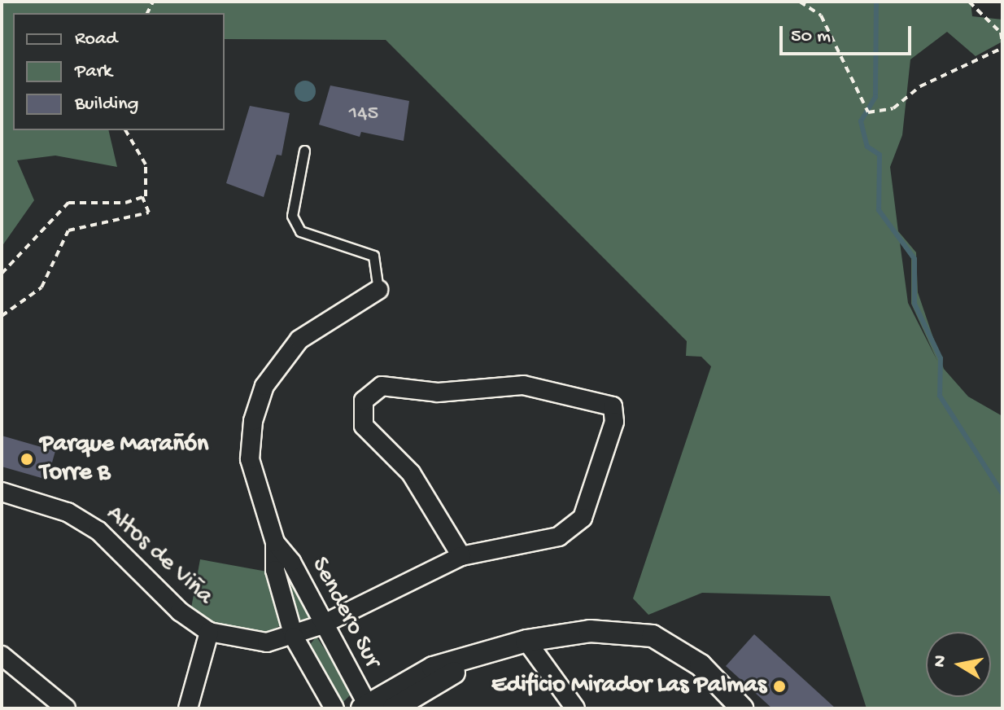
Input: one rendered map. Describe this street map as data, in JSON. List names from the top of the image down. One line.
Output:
{"streets":{"street":["Altos de Viña","Sendero Sur"]},"crossings":[["Altos de Viña","Sendero Sur"]],"places":["Parque Marañón Torre B","Edificio Mirador Las Palmas"],"house_numbers":["145"],"legend":["Road","Park","Building"],"scale_bar":"50 m","north":"left"}
